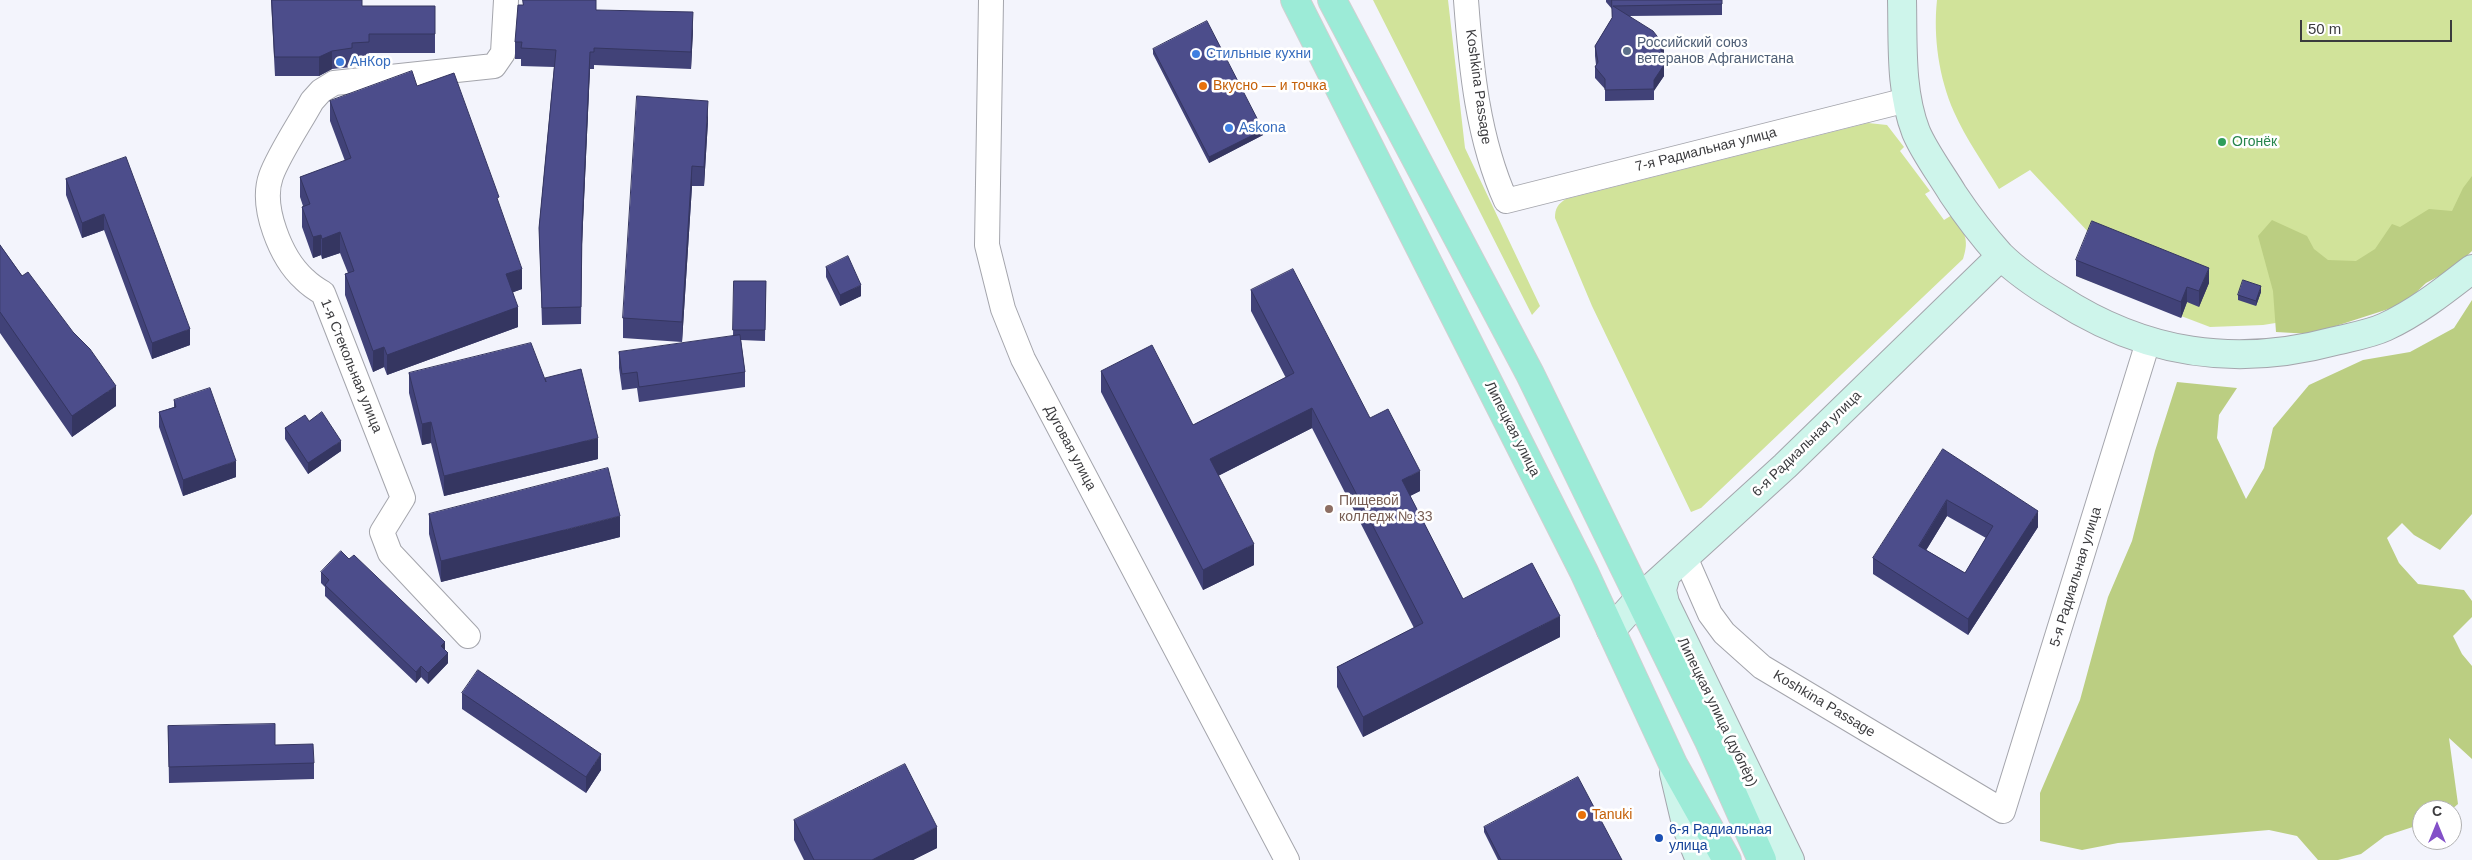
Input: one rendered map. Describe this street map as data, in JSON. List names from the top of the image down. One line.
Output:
{"streets":{"main road":["Липецкая улица","6-я Радиальная улица","Липецкая улица (дублёр)"],"street":["Koshkina Passage","7-я Радиальная улица","1-я Стекольная улица","Дуговая улица","5-я Радиальная улица"]},"crossings":[["Koshkina Passage","7-я Радиальная улица"],["Koshkina Passage","6-я Радиальная улица"],["Koshkina Passage","5-я Радиальная улица"],["Koshkina Passage","Липецкая улица (дублёр)"],["Липецкая улица","6-я Радиальная улица"],["6-я Радиальная улица","Липецкая улица (дублёр)"]],"places":["Российский союз ветеранов Афганистана","Стильные кухни","АнКор","Вкусно — и точка","Askona","Огонёк","Пищевой колледж № 33","Tanuki","6-я Радиальная улица"],"scale_bar":"50 m","north":"top"}
